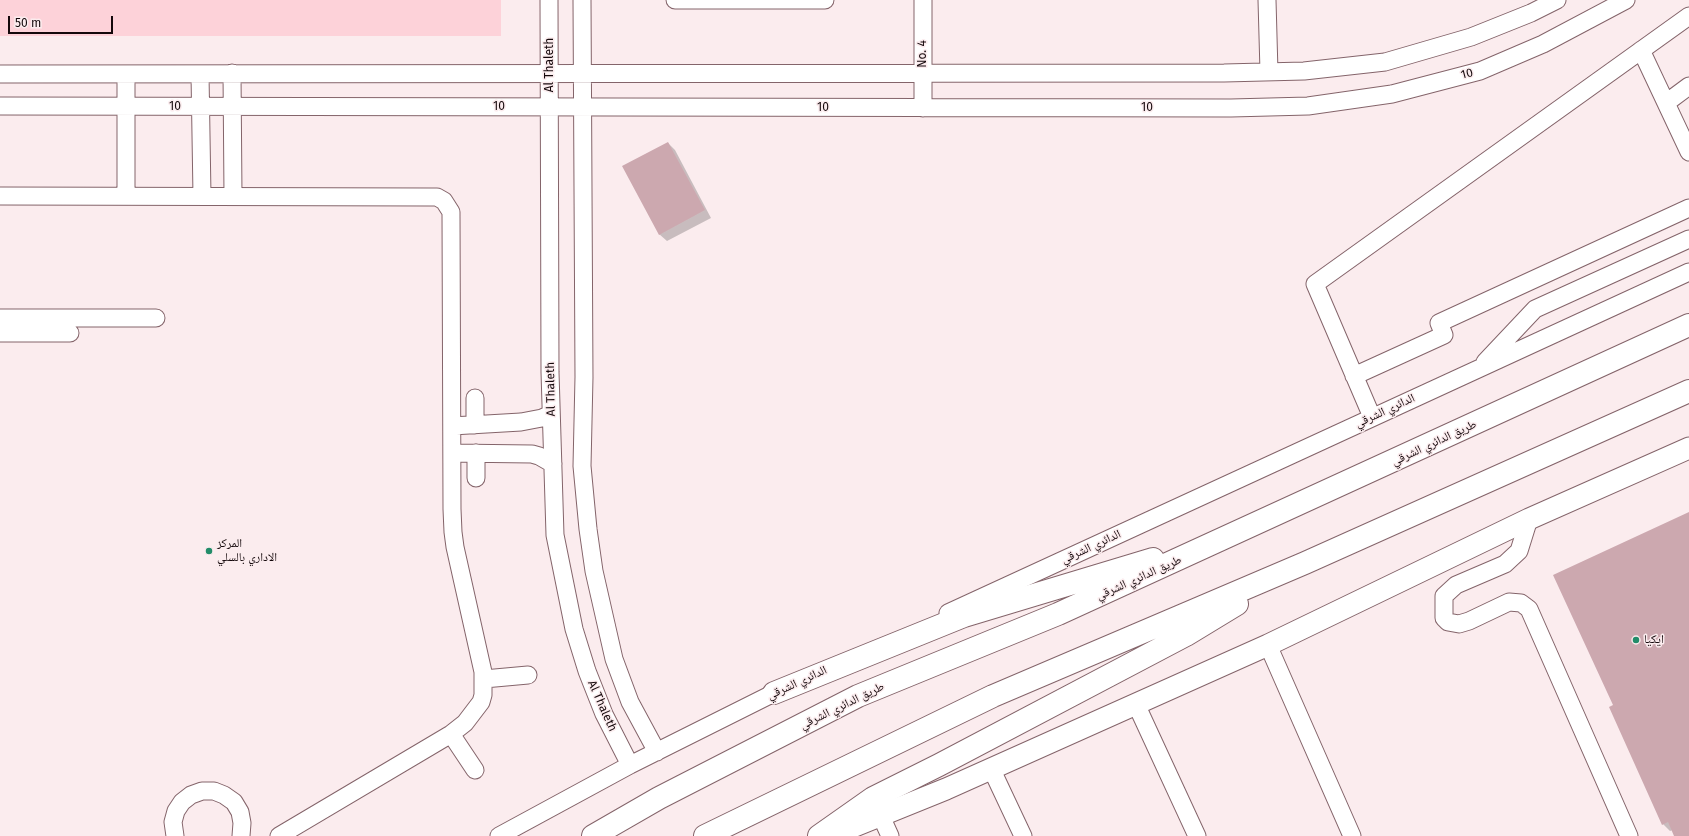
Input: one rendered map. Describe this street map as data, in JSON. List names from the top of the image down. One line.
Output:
{"streets":{"highway":["طريق الدائري الشرقي"],"street":["No. 4","Al Thaleth","10","الدائري الشرقي"]},"crossings":[["No. 4","10"],["Al Thaleth","10"],["Al Thaleth","الدائري الشرقي"]],"places":["المركز الاداري بالسلي","ايكيا"],"scale_bar":"50 m"}
